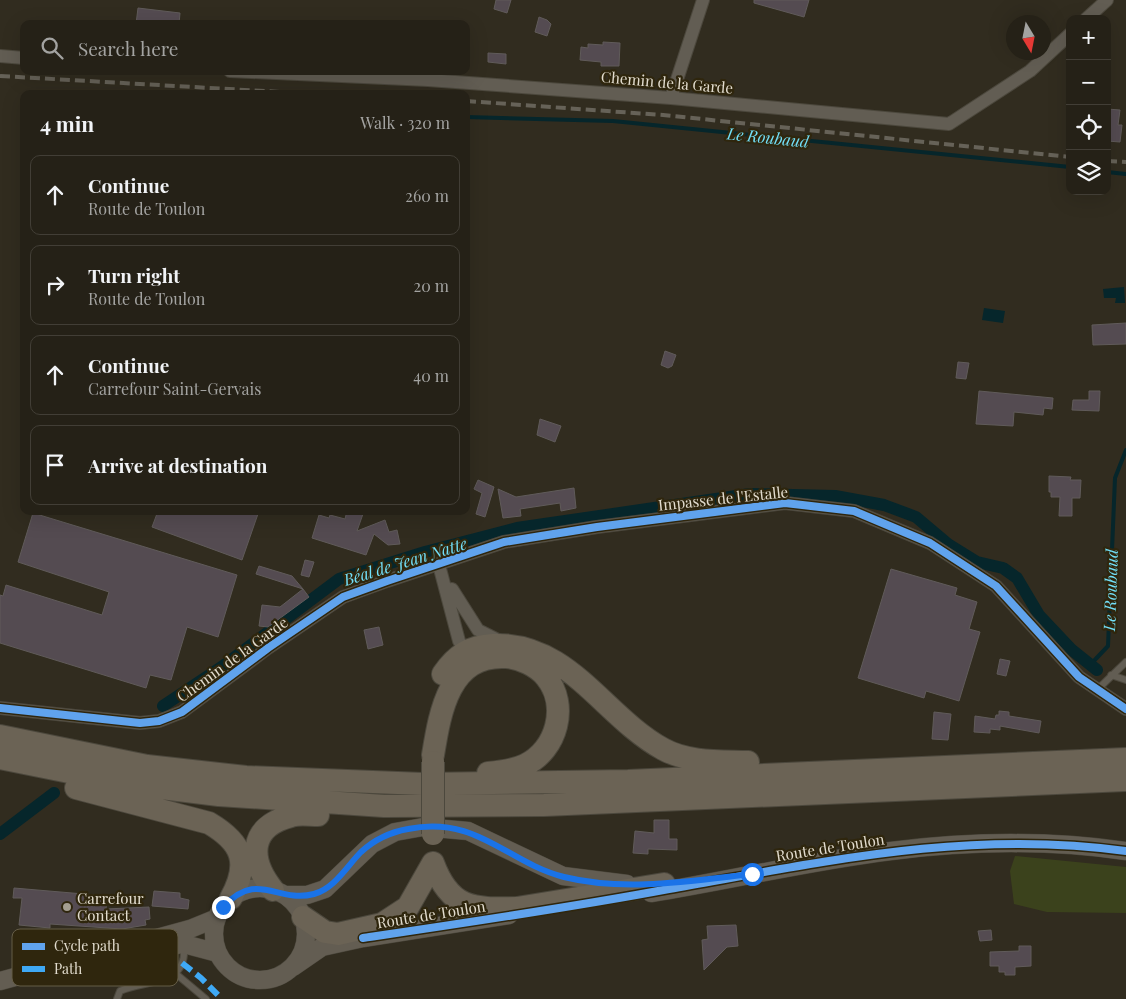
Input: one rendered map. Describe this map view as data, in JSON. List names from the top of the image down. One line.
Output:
{"streets":{"main road":["Route de Toulon"],"street":["Chemin de la Garde","Impasse de l'Estalle"]},"crossings":[["Chemin de la Garde","Impasse de l'Estalle"]],"water":["Le Roubaud","Béal de Jean Natte"],"places":["Carrefour Contact"],"legend":["Cycle path","Path"],"north":"bottom","page":{"map_buttons":["+","−"],"search":"Search here","heading":["4 min","Walk · 320 m"],"list":[["Continue","Route de Toulon","260 m"],["Turn right","Route de Toulon","20 m"],["Continue","Carrefour Saint-Gervais","40 m"],"Arrive at destination"]}}
